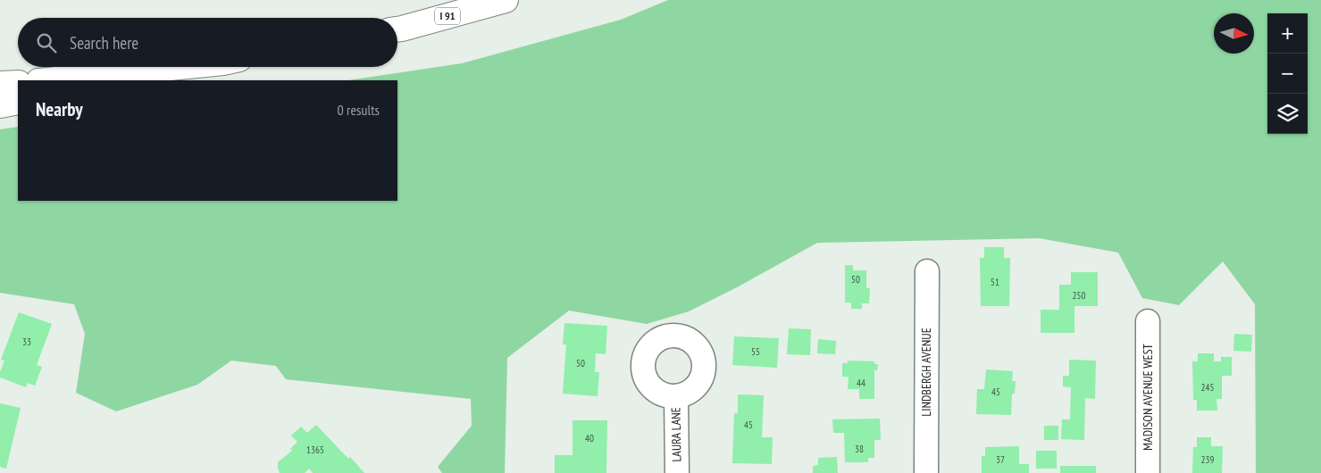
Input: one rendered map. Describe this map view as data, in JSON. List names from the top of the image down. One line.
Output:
{"streets":{"highway":["I 91"],"street":["LINDBERGH AVENUE","MADISON AVENUE WEST","LAURA LANE"]},"house_numbers":["50","51","250","33","55","50","44","245","45","45","40","38","1365","37","239"],"north":"right","page":{"map_buttons":["+","−"],"search":"Search here","heading":["Nearby","0 results"]}}
